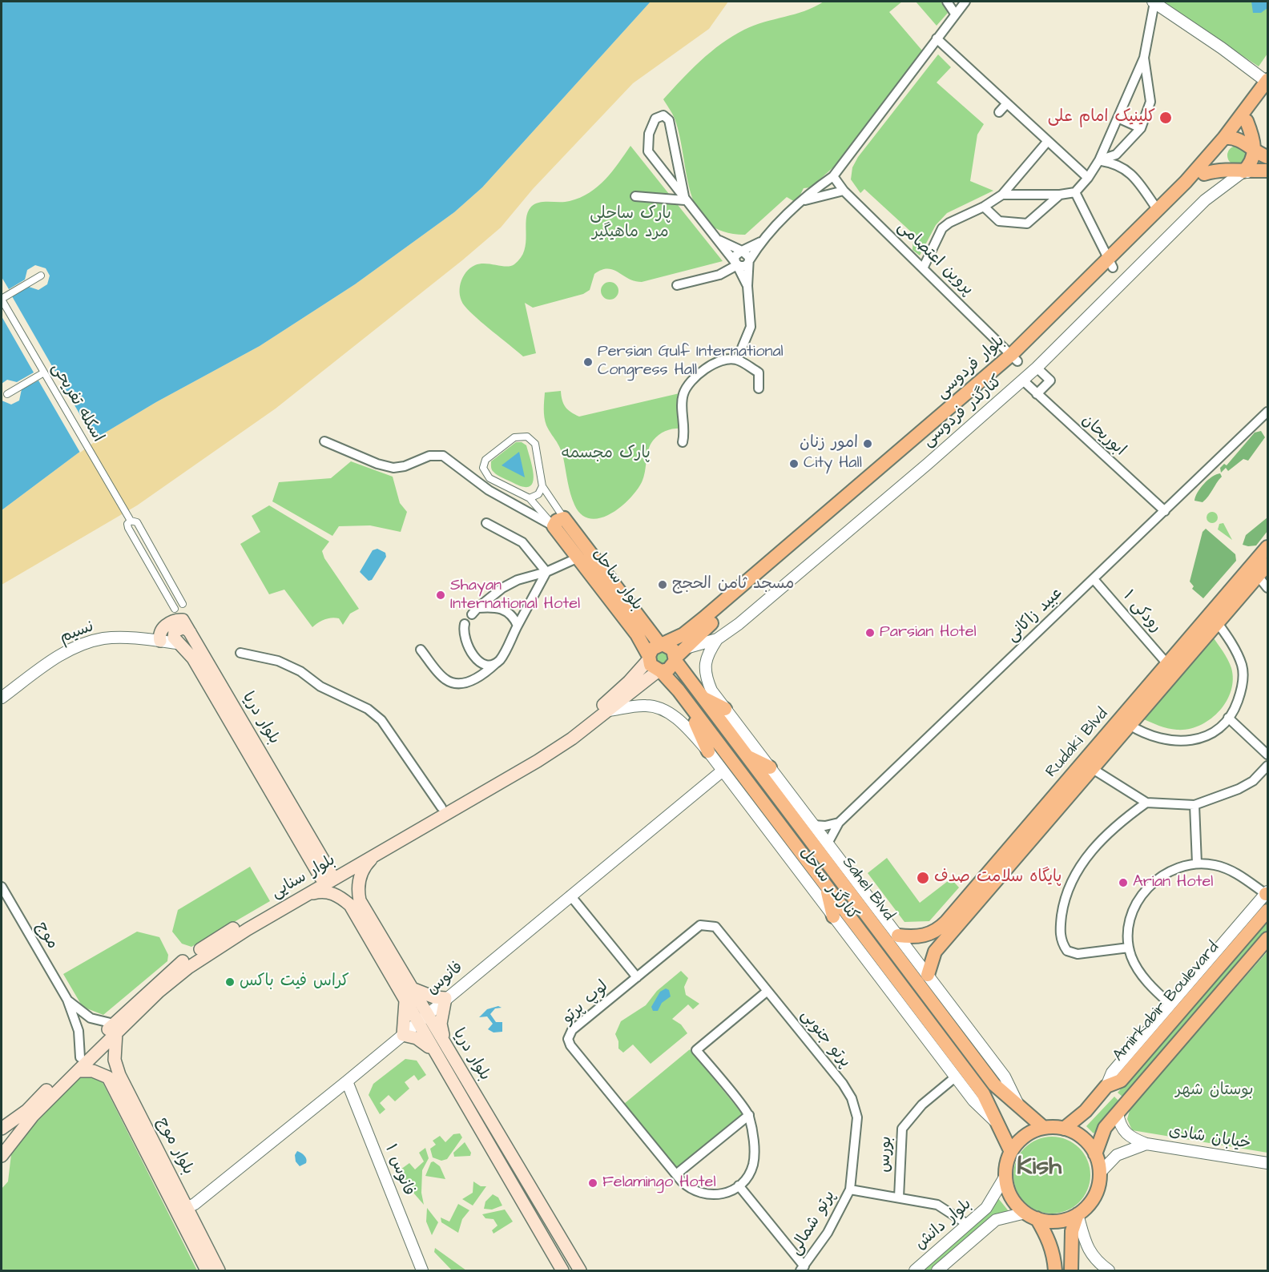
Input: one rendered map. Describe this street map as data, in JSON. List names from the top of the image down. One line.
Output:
{"streets":{"main road":["بلوار فردوسی","بلوار ساحل","بلوار دریا","Rudaki Blvd","بلوار سنایی","Sahel Blvd","Amirkabir Boulevard","بلوار موج"],"street":["پروین اعتصامی","اسکله تفریحی","کنارگذر فردوسی","ابوریحان","رودکی ۱","عبید زاکانی","نسیم","کنارگذر ساحل","موج","فانوس","لوپ پرتو","پرتو جنوبی","خیابان شادی","بورس","فانوس ۱","پرتو شمالی","بلوار دانش"]},"crossings":[["پروین اعتصامی","بلوار فردوسی"],["بلوار فردوسی","کنارگذر فردوسی"],["بلوار فردوسی","بلوار ساحل"],["بلوار فردوسی","بلوار سنایی"],["بلوار فردوسی","Sahel Blvd"],["کنارگذر فردوسی","ابوریحان"],["کنارگذر فردوسی","بلوار ساحل"],["کنارگذر فردوسی","بلوار سنایی"],["کنارگذر فردوسی","کنارگذر ساحل"],["کنارگذر فردوسی","Sahel Blvd"],["ابوریحان","عبید زاکانی"],["بلوار ساحل","بلوار سنایی"],["بلوار ساحل","Sahel Blvd"],["رودکی ۱","عبید زاکانی"],["رودکی ۱","Rudaki Blvd"],["عبید زاکانی","کنارگذر ساحل"],["نسیم","بلوار دریا"],["بلوار دریا","بلوار سنایی"],["بلوار دریا","فانوس"],["Rudaki Blvd","کنارگذر ساحل"],["بلوار سنایی","کنارگذر ساحل"],["بلوار سنایی","Sahel Blvd"],["بلوار سنایی","بلوار موج"],["کنارگذر ساحل","Sahel Blvd"],["کنارگذر ساحل","فانوس"],["کنارگذر ساحل","بورس"],["Sahel Blvd","Amirkabir Boulevard"],["Sahel Blvd","خیابان شادی"],["Sahel Blvd","بلوار دانش"],["فانوس","بلوار موج"],["فانوس","فانوس ۱"],["Amirkabir Boulevard","خیابان شادی"],["Amirkabir Boulevard","بلوار دانش"],["لوپ پرتو","پرتو جنوبی"],["پرتو جنوبی","پرتو شمالی"],["خیابان شادی","بلوار دانش"]],"districts":["Kish"],"parks":["پارک ساحلی مرد ماهیگیر","پارک مجسمه","بوستان شهر"],"places":["کلینیک امام علی","Persian Gulf International Congress Hall","امور زنان","City Hall","مسجد ثامن الحجج","Shayan International Hotel","Parsian Hotel","پایگاه سلامت صدف","Arian Hotel","کراس فیت باکس","Felamingo Hotel"]}
